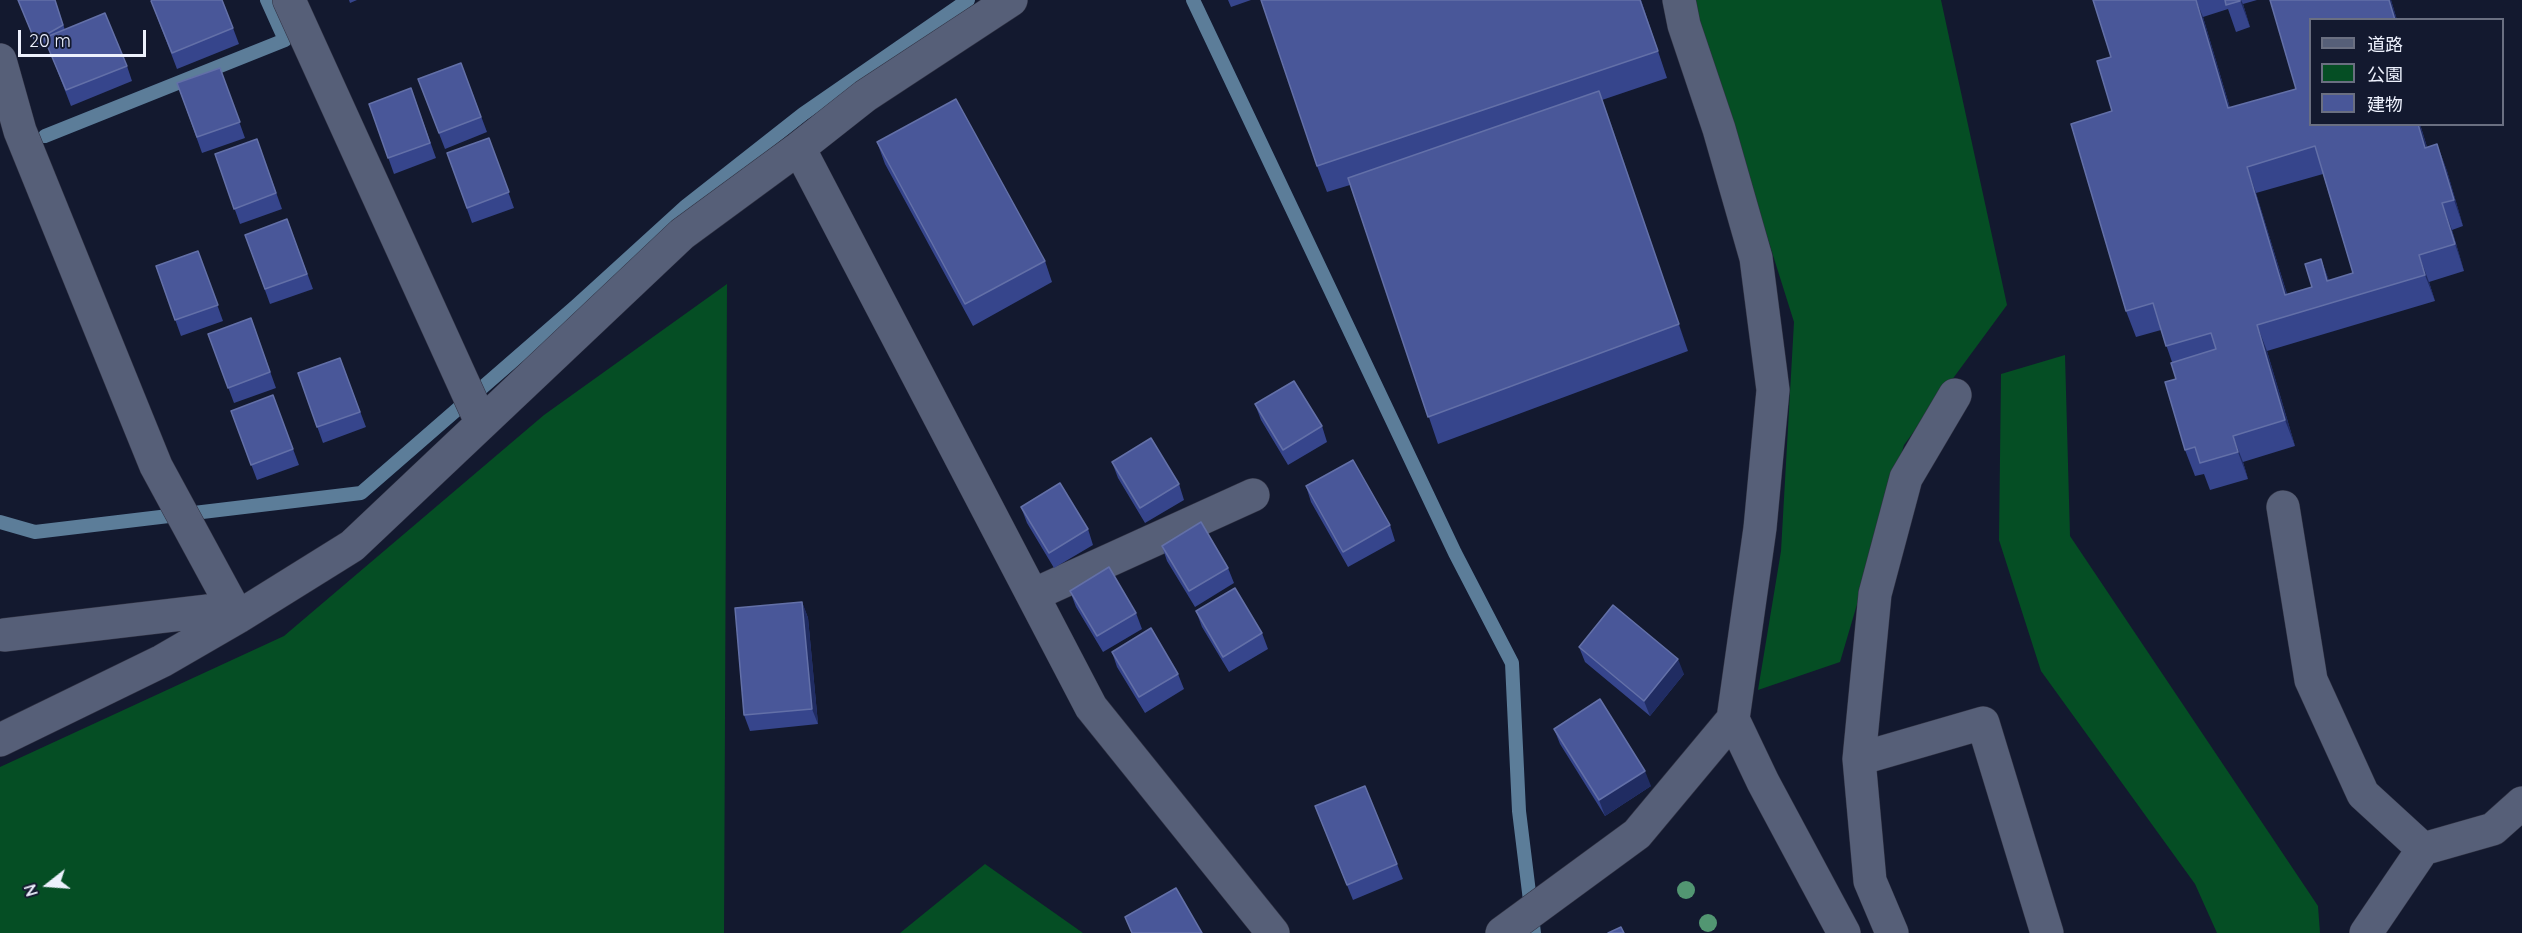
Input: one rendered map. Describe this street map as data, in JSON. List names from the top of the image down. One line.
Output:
{"legend":["道路","公園","建物"],"scale_bar":"20 m","north":"left"}
